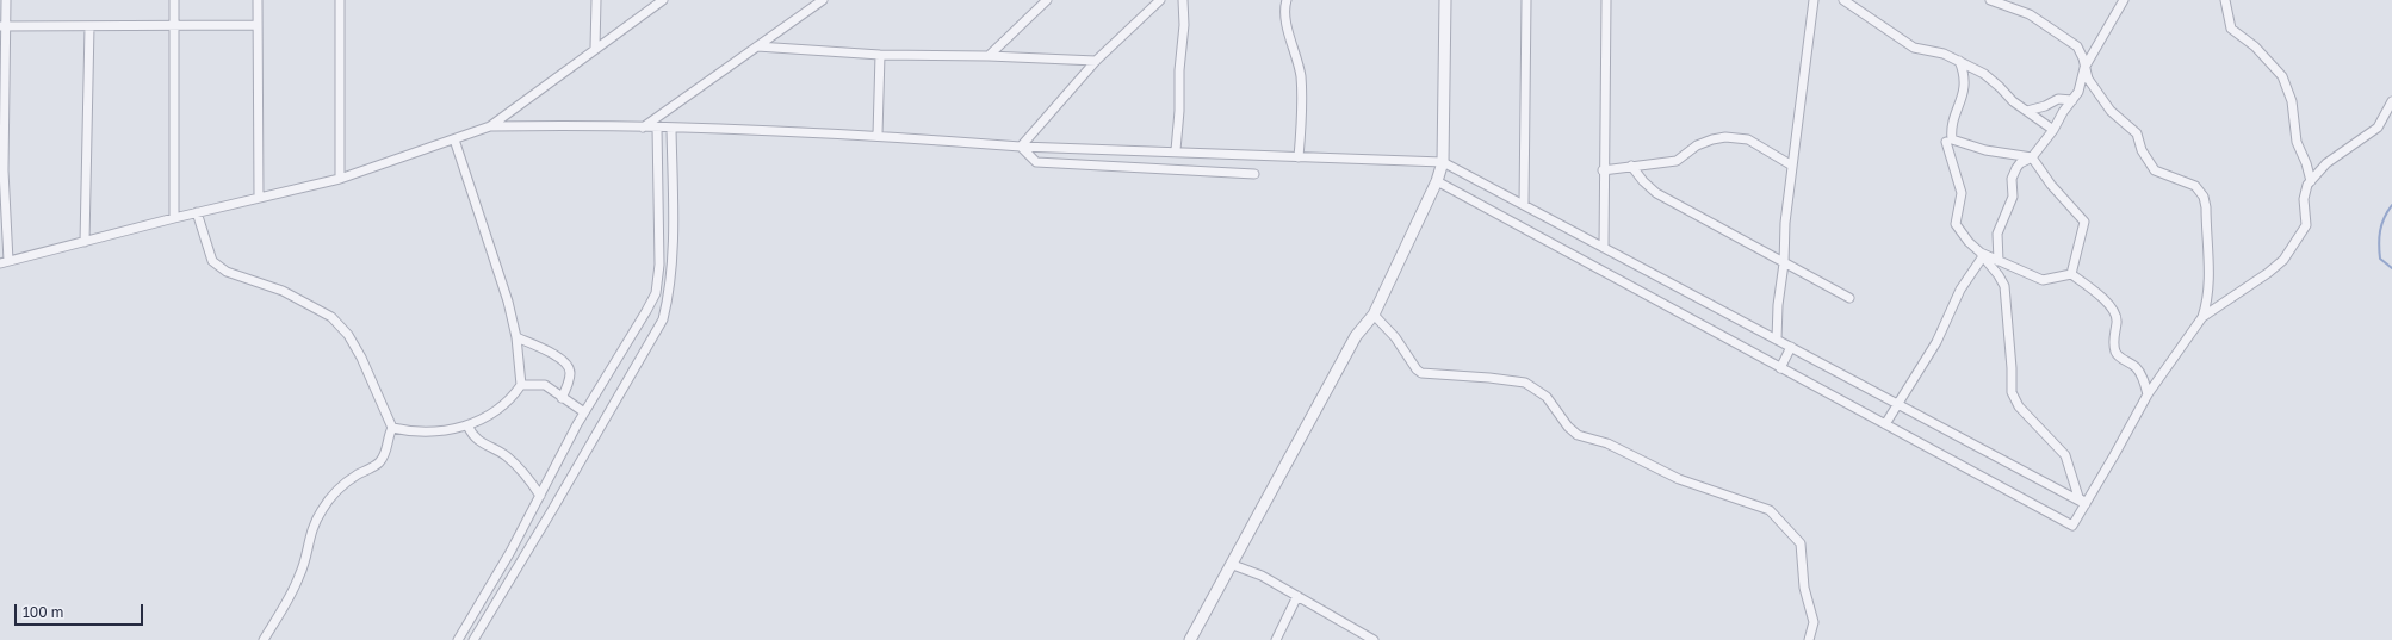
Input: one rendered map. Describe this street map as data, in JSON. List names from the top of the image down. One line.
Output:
{"scale_bar":"100 m"}
